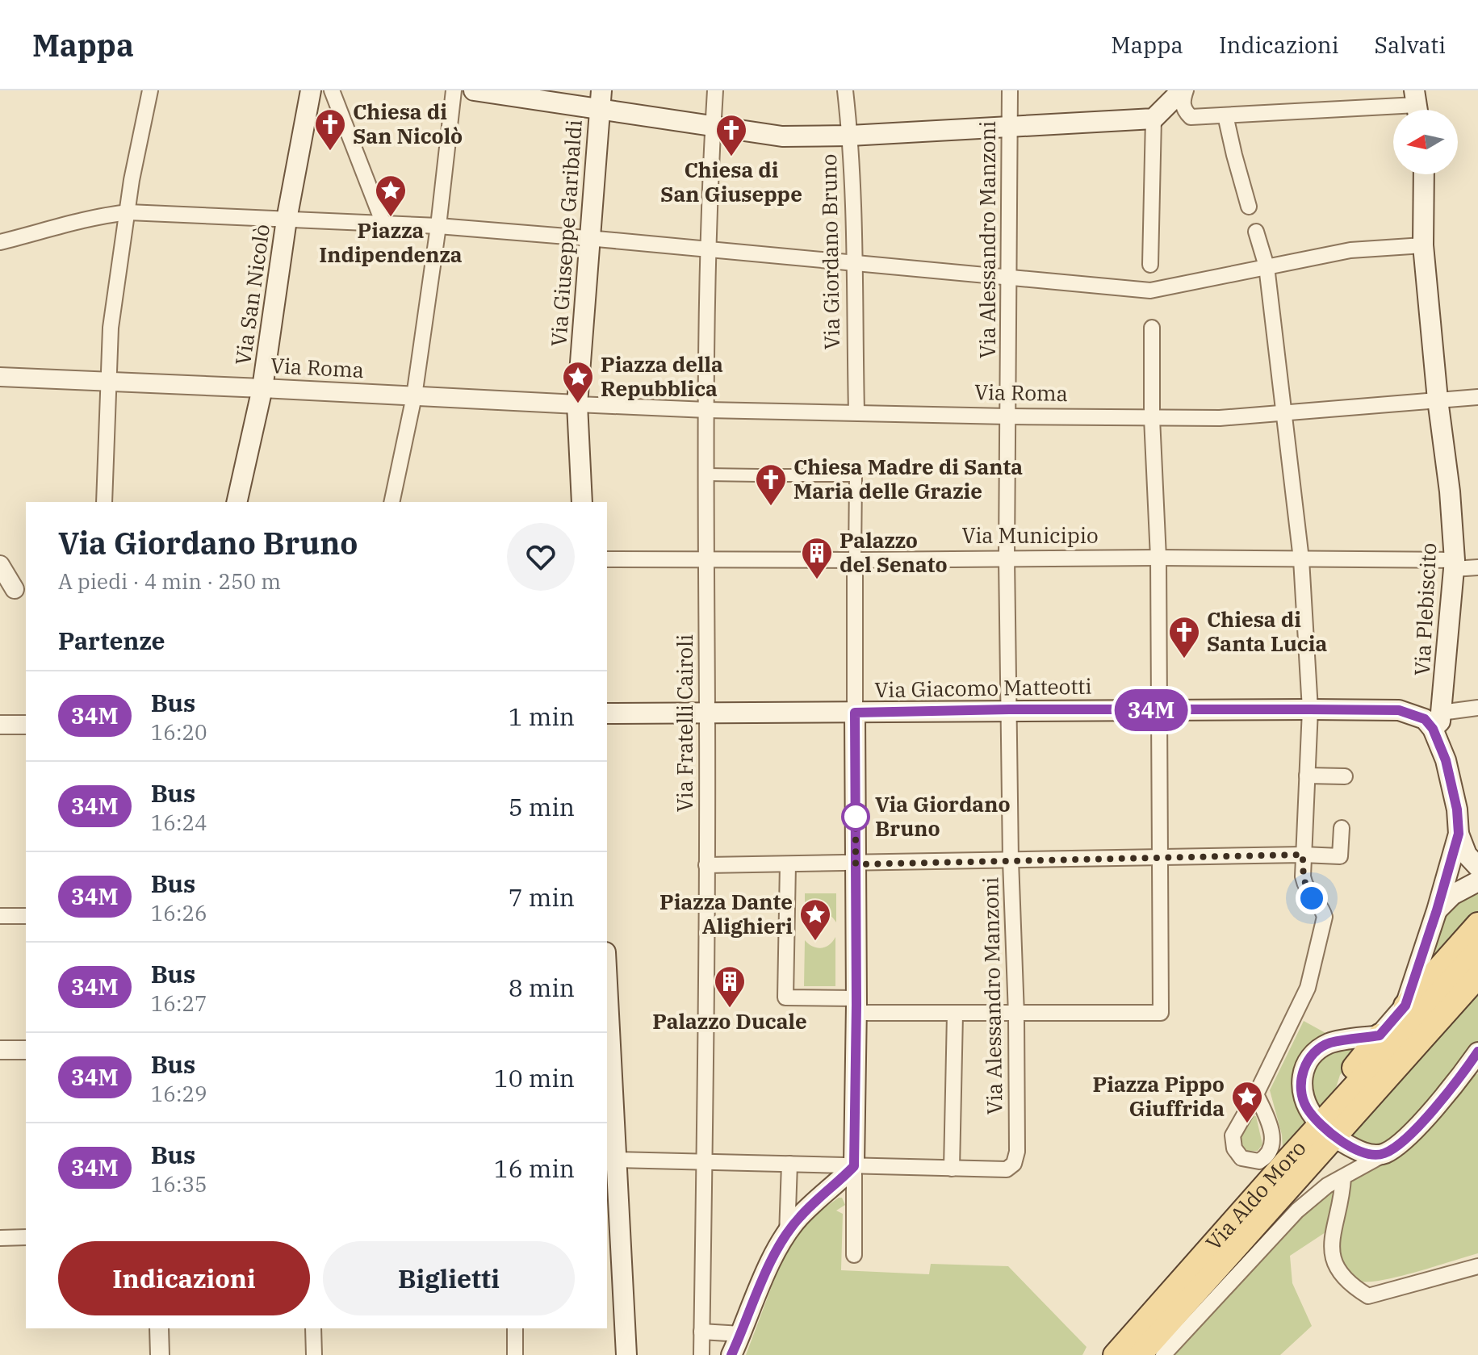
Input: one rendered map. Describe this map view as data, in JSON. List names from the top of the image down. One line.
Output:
{"streets":{"main road":["Via Giuseppe Garibaldi","Via San Nicolò","Via Plebiscito","Via Giacomo Matteotti","Via Aldo Moro"],"street":["Via Alessandro Manzoni","Via Giordano Bruno","Via Roma","Via Municipio","Via Fratelli Cairoli"]},"crossings":[["Via Giuseppe Garibaldi","Via Roma"],["Via Alessandro Manzoni","Via Roma"],["Via Alessandro Manzoni","Via Municipio"],["Via Alessandro Manzoni","Via Giacomo Matteotti"],["Via Giordano Bruno","Via Roma"],["Via San Nicolò","Via Roma"],["Via Roma","Via Plebiscito"],["Via Roma","Via Fratelli Cairoli"],["Via Municipio","Via Plebiscito"],["Via Municipio","Via Fratelli Cairoli"],["Via Plebiscito","Via Giacomo Matteotti"],["Via Giacomo Matteotti","Via Fratelli Cairoli"]],"places":{"church":["Chiesa di San Nicolò","Chiesa di San Giuseppe","Chiesa Madre di Santa Maria delle Grazie","Chiesa di Santa Lucia"],"place":["Piazza Indipendenza","Piazza della Repubblica","Piazza Dante Alighieri","Piazza Pippo Giuffrida"],"building":["Palazzo del Senato","Palazzo Ducale"],"other":["Via Giordano Bruno"]},"lines":["bus line 34M"],"north":"left","page":{"header":"Mappa","nav":["Mappa","Indicazioni","Salvati"],"on_map":"34M","heading":[["Via Giordano Bruno","A piedi · 4 min · 250 m"],"Partenze"],"list":[{"mark":"34M","name":"Bus","note":"16:20","value":"1 min"},{"mark":"34M","name":"Bus","note":"16:24","value":"5 min"},{"mark":"34M","name":"Bus","note":"16:26","value":"7 min"},{"mark":"34M","name":"Bus","note":"16:27","value":"8 min"},{"mark":"34M","name":"Bus","note":"16:29","value":"10 min"},{"mark":"34M","name":"Bus","note":"16:35","value":"16 min"}],"buttons":["Indicazioni","Biglietti"]}}
